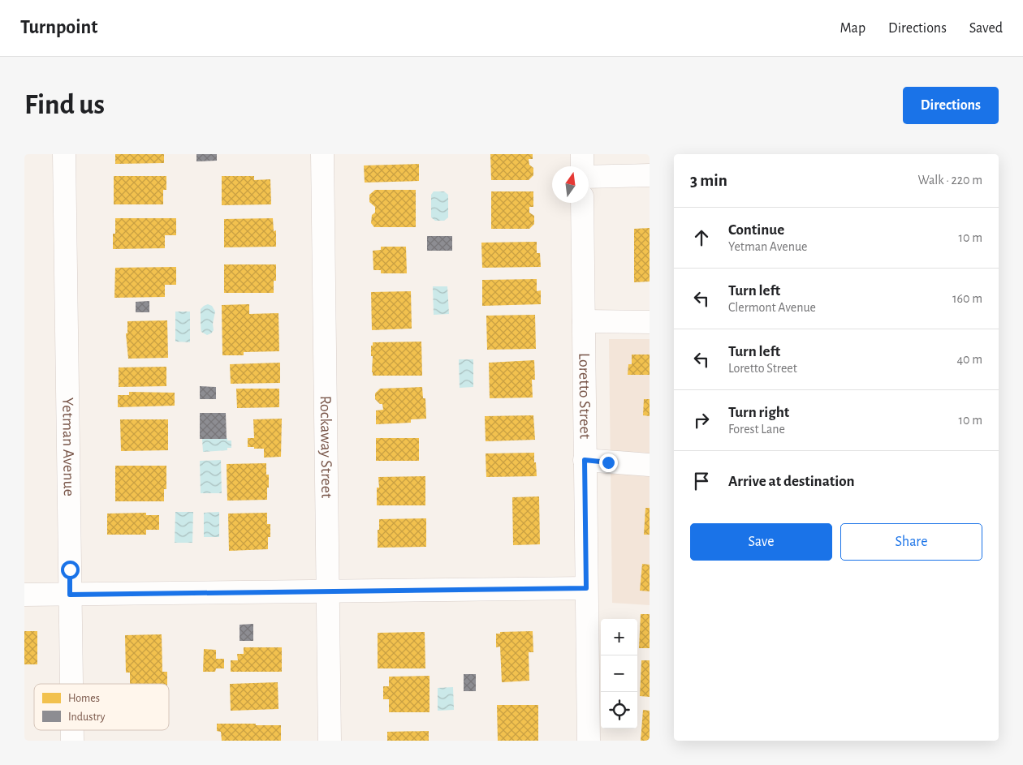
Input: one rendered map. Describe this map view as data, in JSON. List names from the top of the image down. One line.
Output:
{"streets":{"street":["Loretto Street","Yetman Avenue","Rockaway Street"]},"legend":["Homes","Industry"],"north":"top","page":{"header":"Turnpoint","nav":["Map","Directions","Saved"],"buttons":["Directions",["Save","Share"]],"title":"Find us","heading":["3 min","Walk · 220 m"],"list":[["Continue","Yetman Avenue","10 m"],["Turn left","Clermont Avenue","160 m"],["Turn left","Loretto Street","40 m"],["Turn right","Forest Lane","10 m"],"Arrive at destination"],"map_buttons":["+","−"]}}
